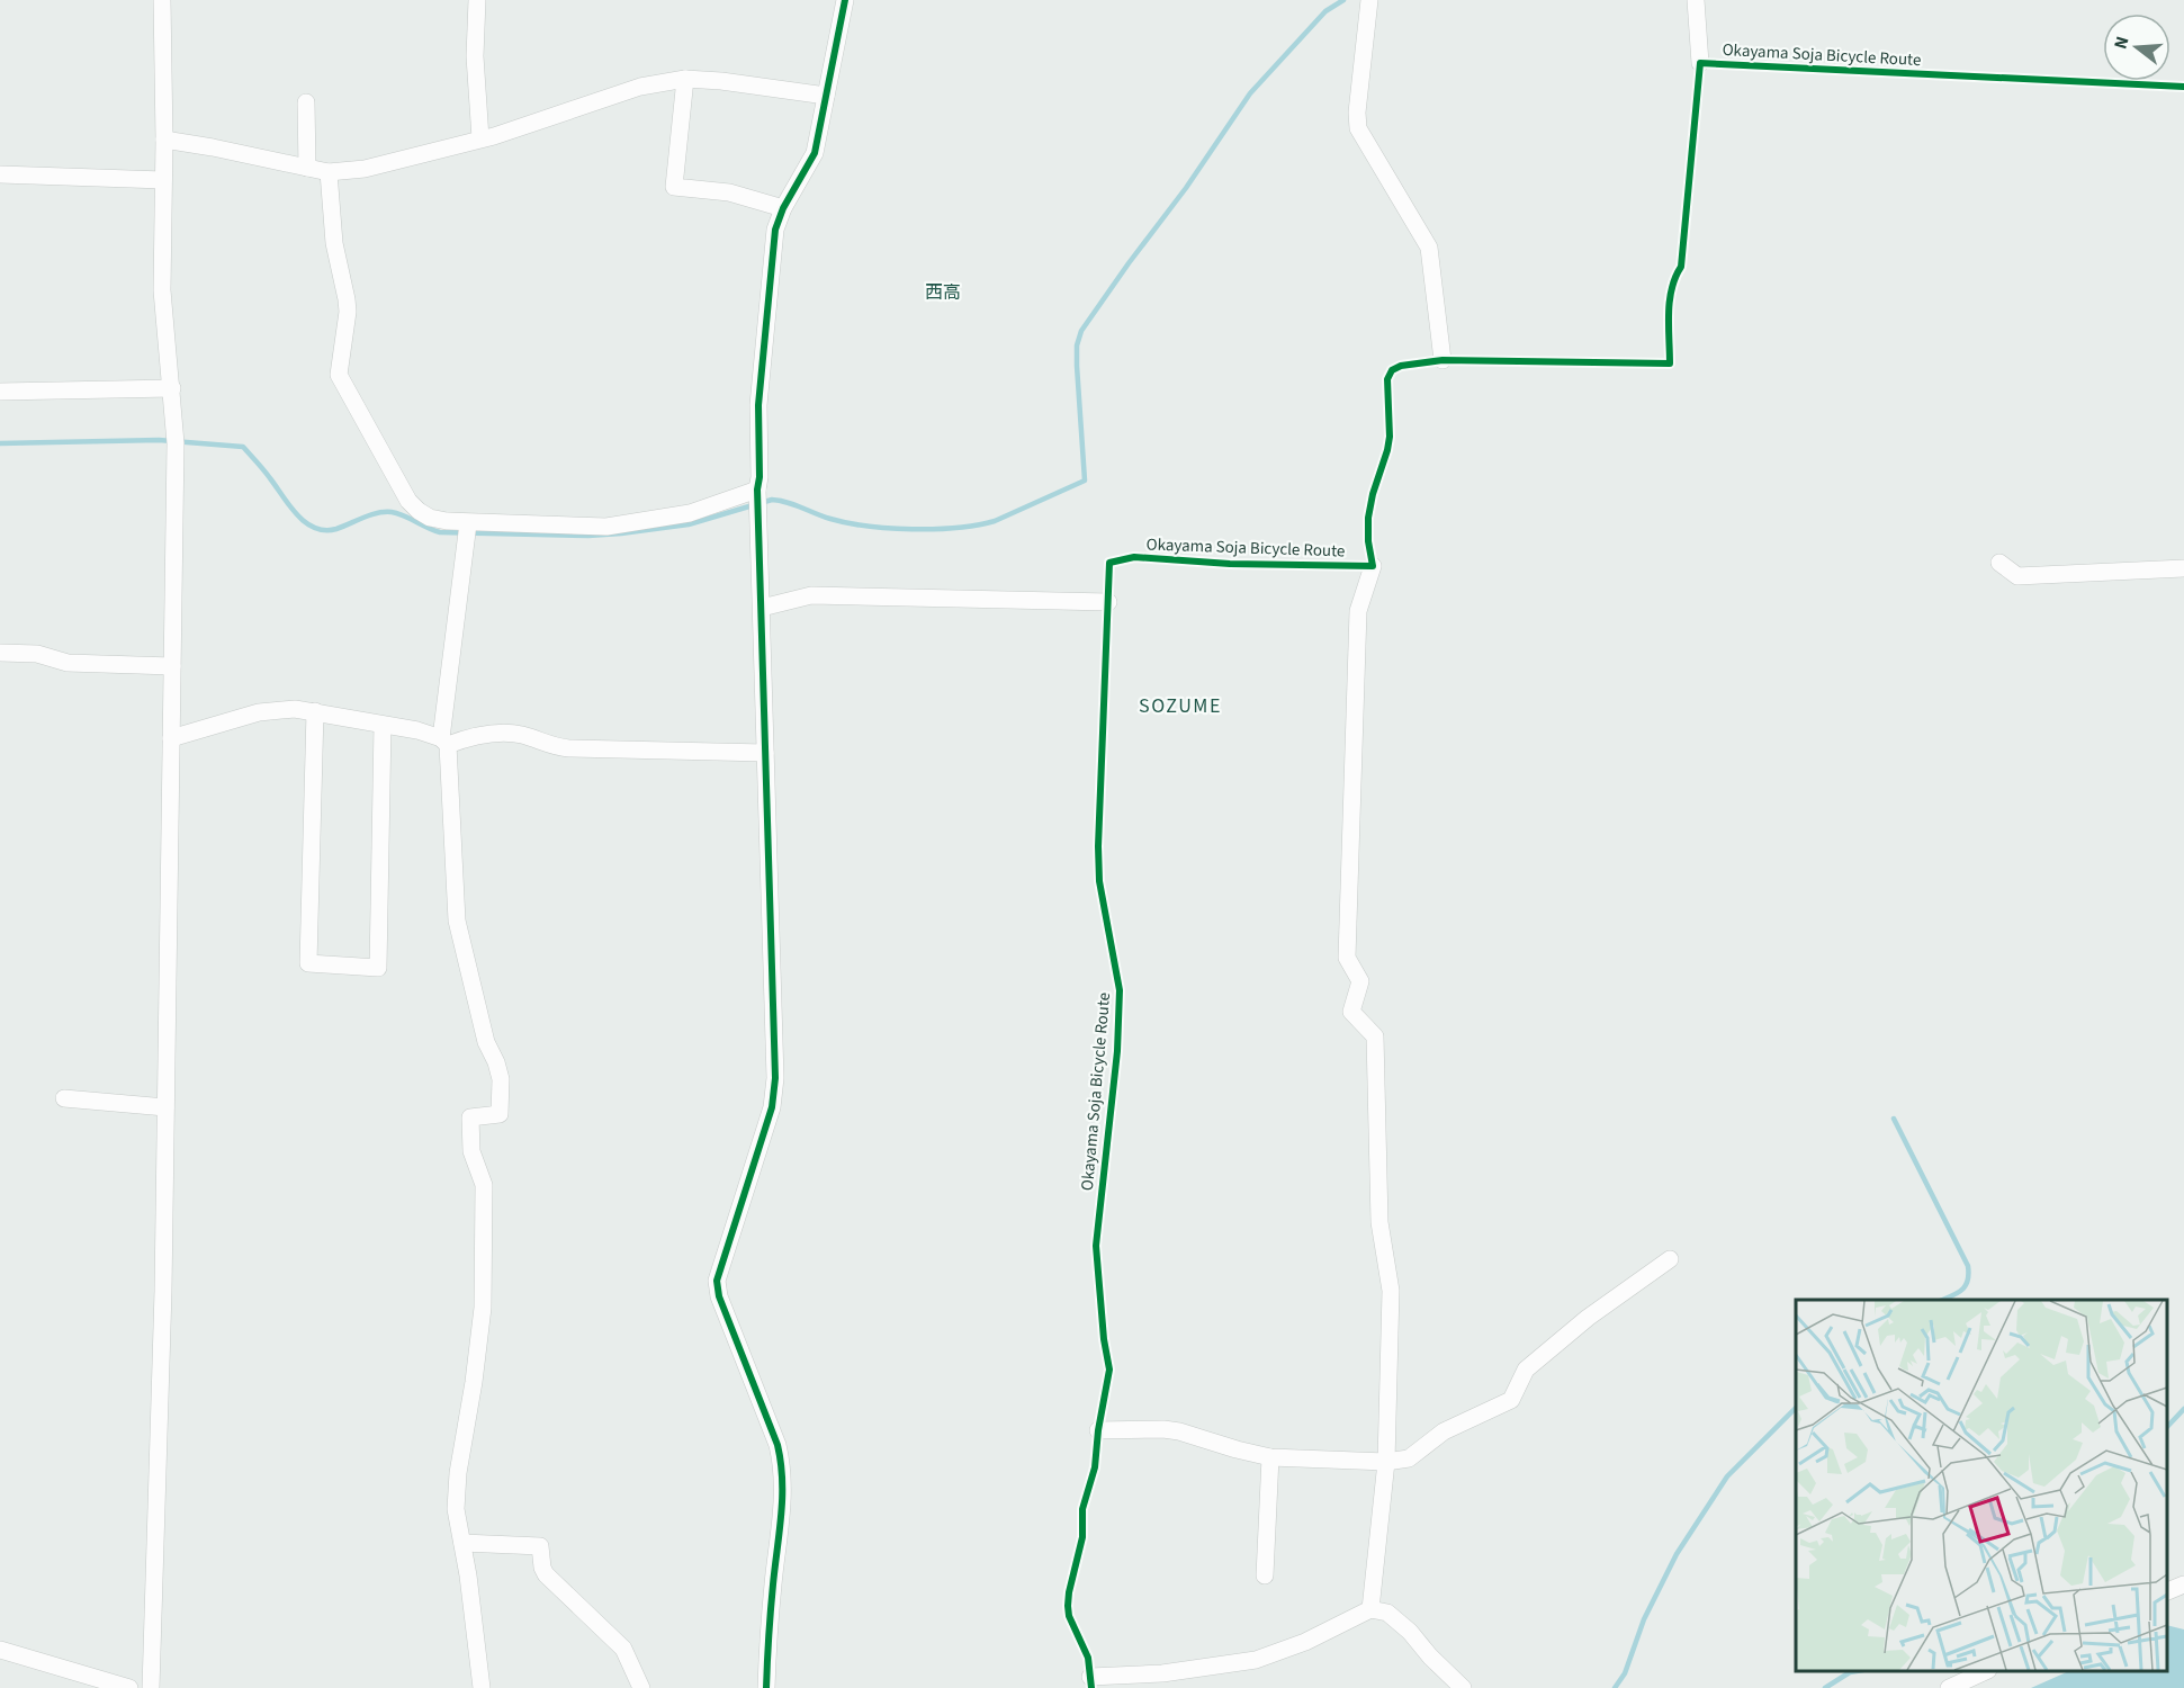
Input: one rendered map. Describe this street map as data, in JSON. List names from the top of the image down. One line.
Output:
{"streets":{"cycle path":["Okayama Soja Bicycle Route"]},"districts":["西高","SOZUME"],"north":"left"}
